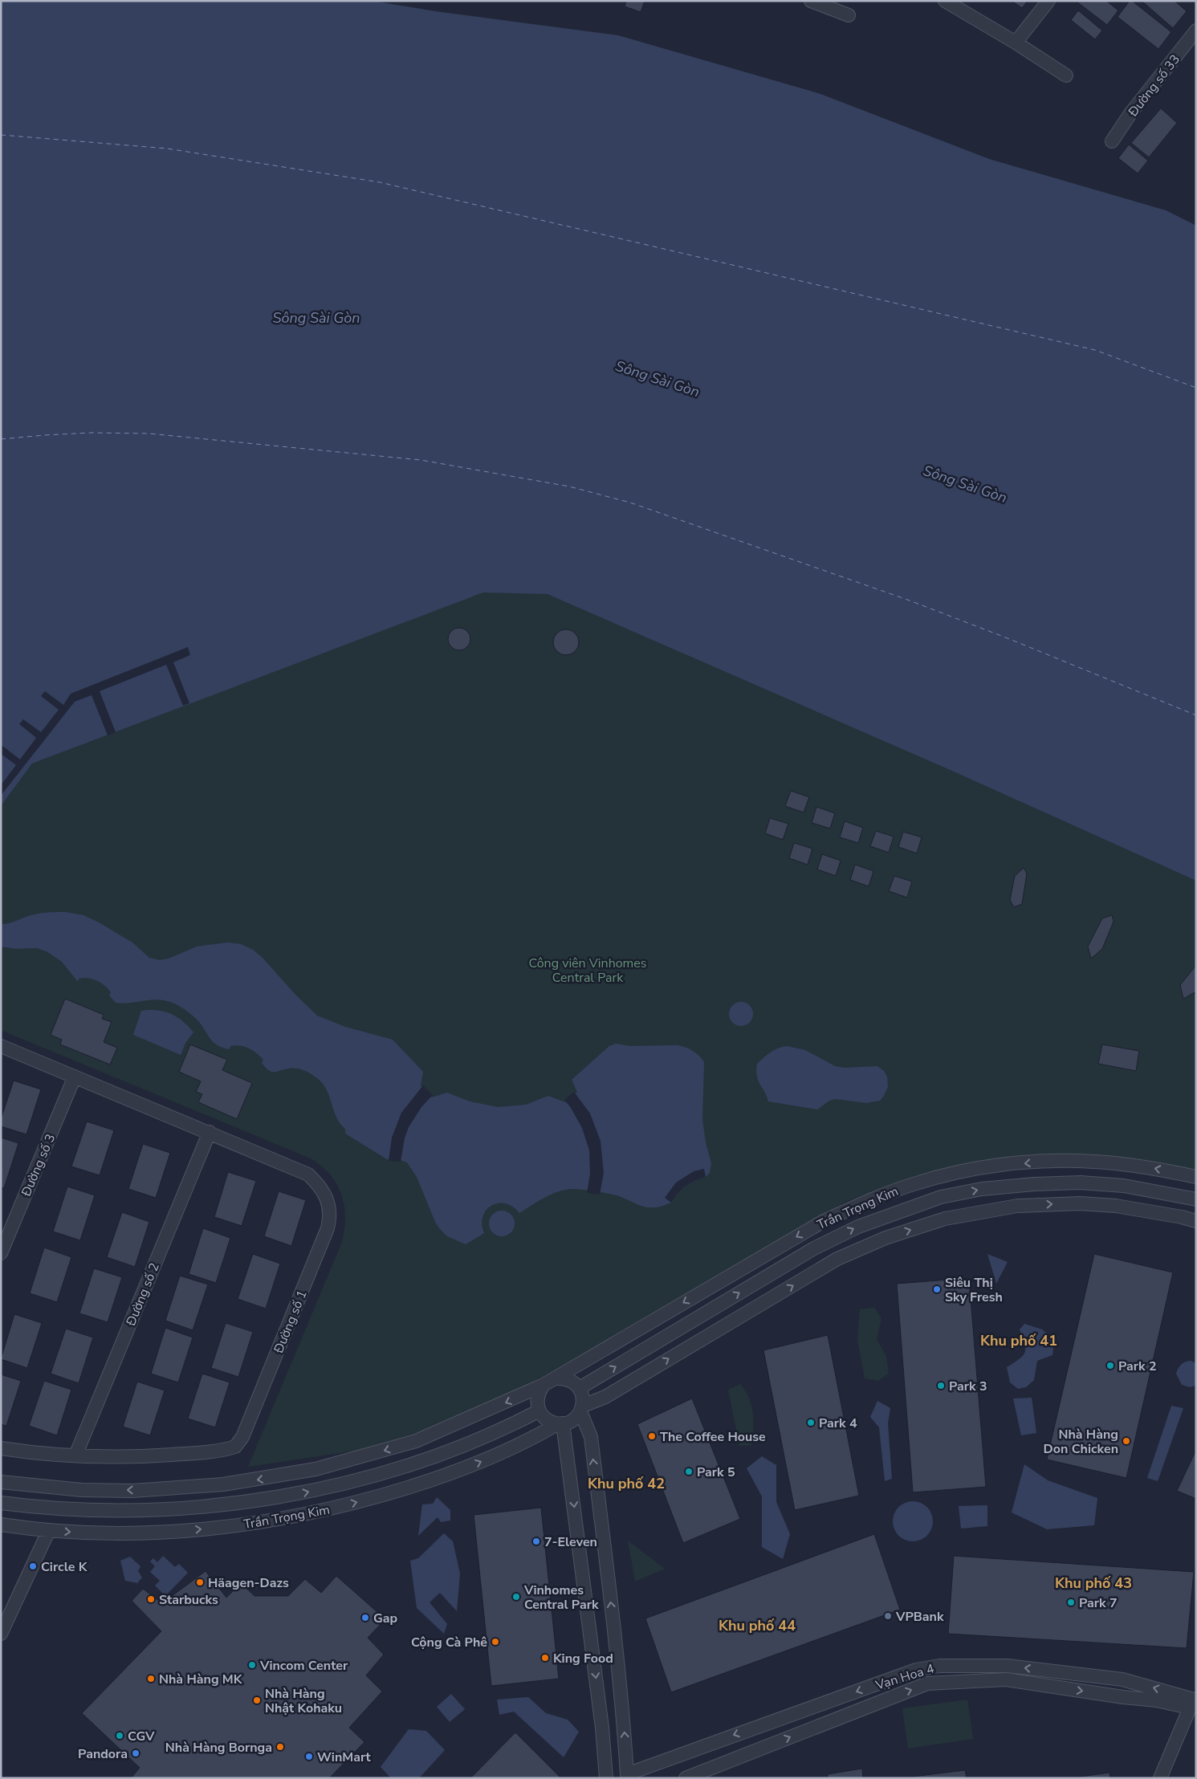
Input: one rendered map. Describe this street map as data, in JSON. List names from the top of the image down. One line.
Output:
{"streets":{"street":["Đường số 33","Đường số 3","Trần Trọng Kim","Đường số 2","Đường số 1","Vạn Hoa 4"]},"crossings":[["Đường số 2","Đường số 1"]],"districts":["Khu phố 41","Khu phố 42","Khu phố 43","Khu phố 44"],"water":["Sông Sài Gòn"],"parks":["Công viên Vinhomes Central Park"],"places":["Siêu Thị Sky Fresh","Park 2","Park 3","Park 4","The Coffee House","Nhà Hàng Don Chicken","Park 5","7-Eleven","Circle K","Häagen-Dazs","Vinhomes Central Park","Starbucks","Park 7","VPBank","Gap","Cộng Cà Phê","King Food","Vincom Center","Nhà Hàng MK","Nhà Hàng Nhật Kohaku","CGV","Nhà Hàng Bornga","Pandora","WinMart"]}
